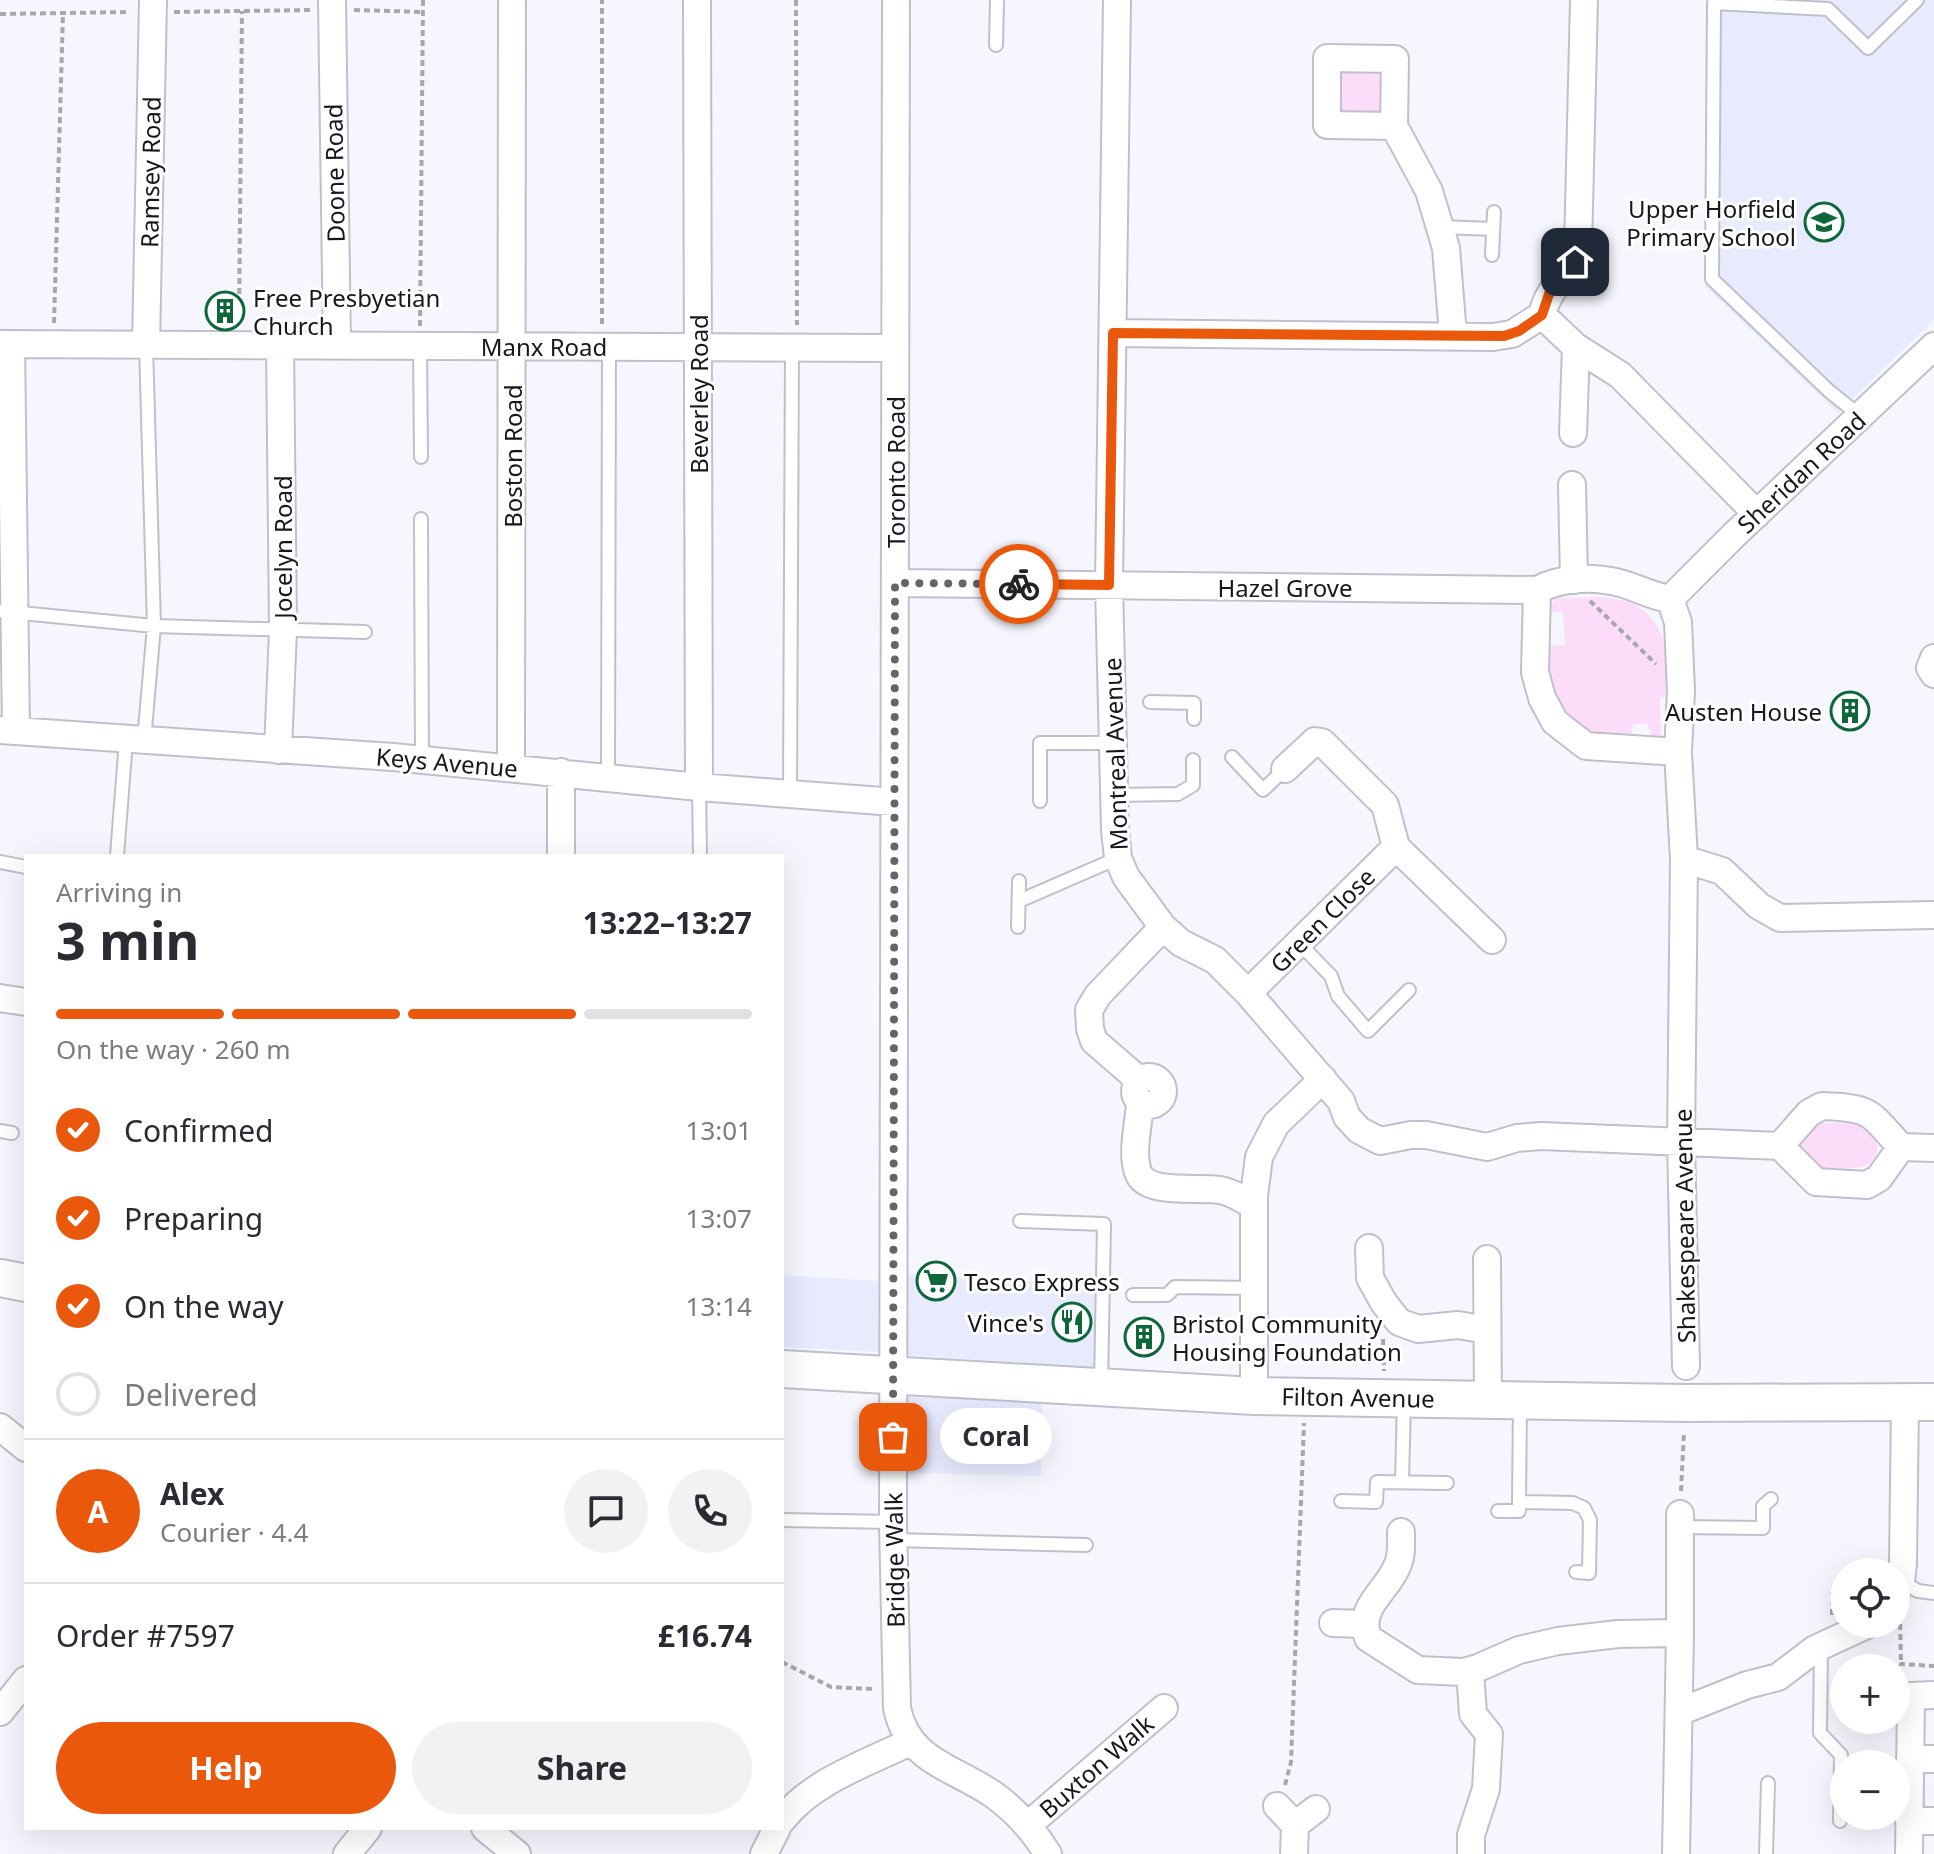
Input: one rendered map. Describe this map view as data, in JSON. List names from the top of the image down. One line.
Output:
{"streets":{"street":["Ramsey Road","Doone Road","Manx Road","Beverley Road","Boston Road","Toronto Road","Sheridan Road","Jocelyn Road","Hazel Grove","Montreal Avenue","Keys Avenue","Green Close","Shakespeare Avenue","Filton Avenue","Bridge Walk","Buxton Walk"]},"crossings":[["Ramsey Road","Manx Road"],["Doone Road","Manx Road"],["Manx Road","Beverley Road"],["Manx Road","Boston Road"],["Manx Road","Toronto Road"],["Manx Road","Jocelyn Road"],["Beverley Road","Keys Avenue"],["Boston Road","Keys Avenue"],["Toronto Road","Hazel Grove"],["Toronto Road","Keys Avenue"],["Toronto Road","Filton Avenue"],["Toronto Road","Bridge Walk"],["Sheridan Road","Hazel Grove"],["Sheridan Road","Shakespeare Avenue"],["Jocelyn Road","Keys Avenue"],["Hazel Grove","Montreal Avenue"],["Hazel Grove","Shakespeare Avenue"],["Montreal Avenue","Green Close"],["Montreal Avenue","Shakespeare Avenue"],["Filton Avenue","Bridge Walk"]],"places":{"school or university":["Upper Horfield Primary School"],"building":["Free Presbyetian Church","Austen House","Bristol Community Housing Foundation"],"supermarket":["Tesco Express"],"restaurant":["Vince's"],"other":["Coral"]},"page":{"heading":["3 min","Arriving in","13:22–13:27"],"panel":["Alex","Courier · 4.4","Order #7597","£16.74"],"bar":"On the way · 260 m","list":[["Confirmed","13:01"],["Preparing","13:07"],["On the way","13:14"],"Delivered"],"bubble":"Coral","round":"A","map_buttons":["+","−"],"buttons":["Help","Share"]}}
